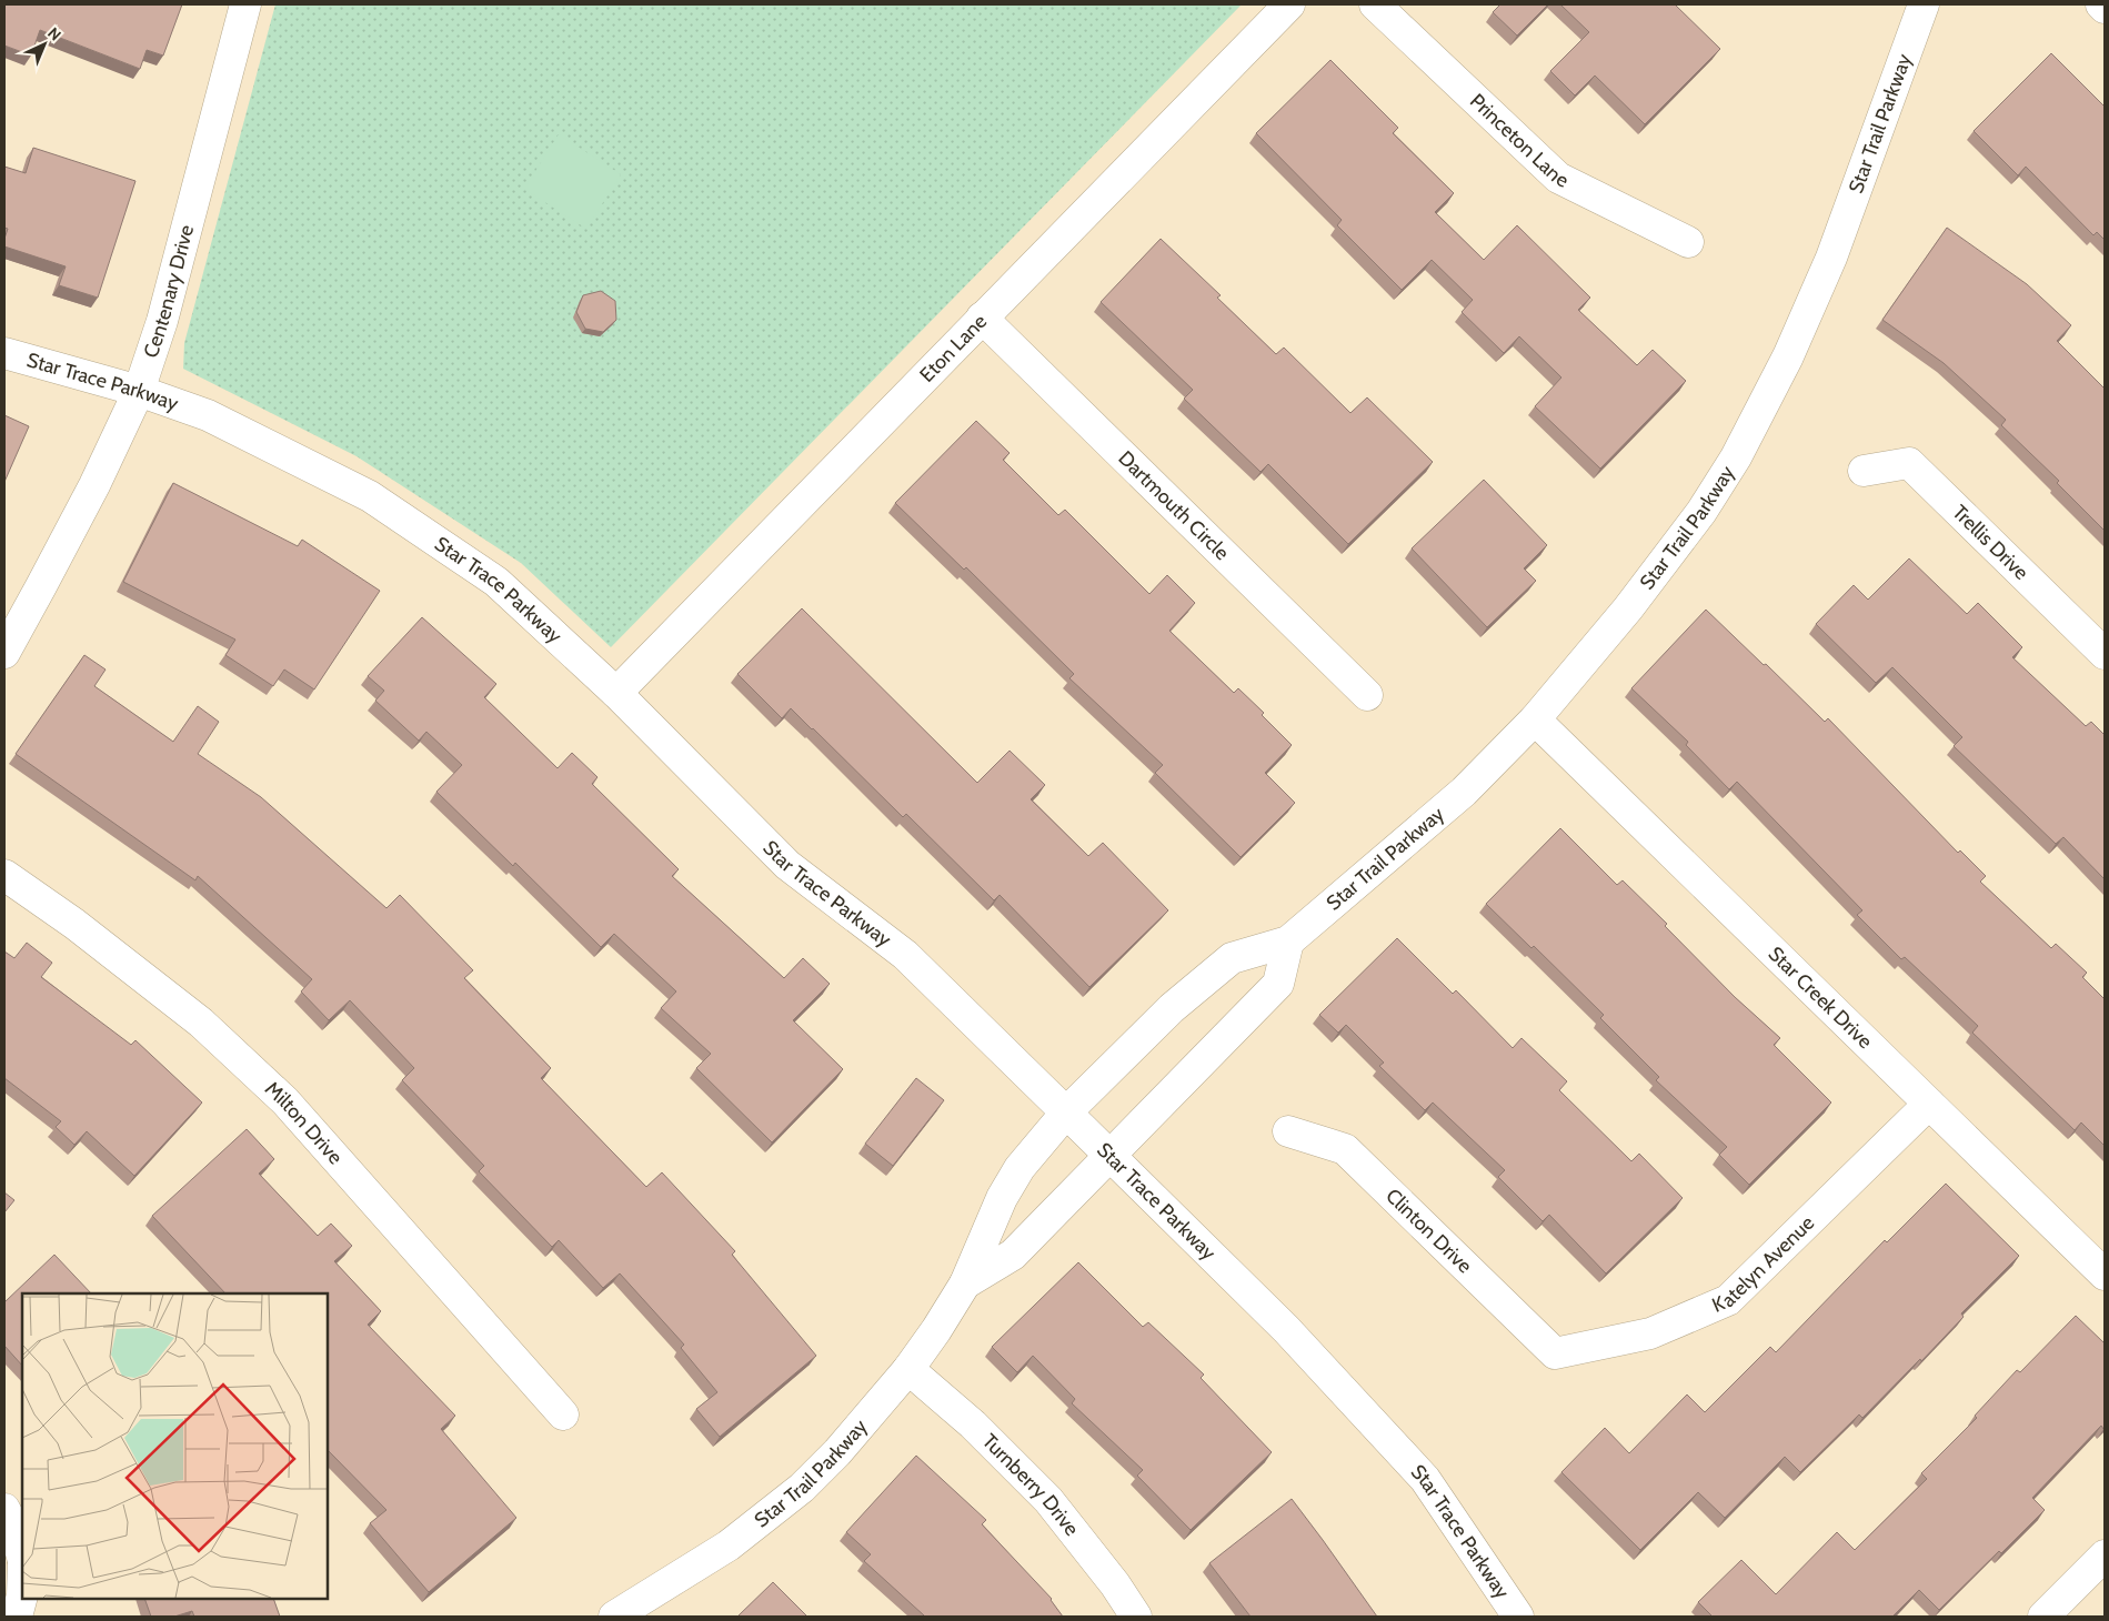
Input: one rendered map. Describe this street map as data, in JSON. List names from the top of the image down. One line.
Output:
{"streets":{"street":["Star Trail Parkway","Princeton Lane","Centenary Drive","Eton Lane","Star Trace Parkway","Dartmouth Circle","Trellis Drive","Star Creek Drive","Milton Drive","Clinton Drive","Katelyn Avenue","Turnberry Drive"]},"crossings":[["Star Trail Parkway","Star Trace Parkway"],["Star Trail Parkway","Star Creek Drive"],["Star Trail Parkway","Turnberry Drive"],["Centenary Drive","Star Trace Parkway"],["Eton Lane","Star Trace Parkway"],["Eton Lane","Dartmouth Circle"],["Star Creek Drive","Katelyn Avenue"],["Clinton Drive","Katelyn Avenue"]],"north":"top right"}
